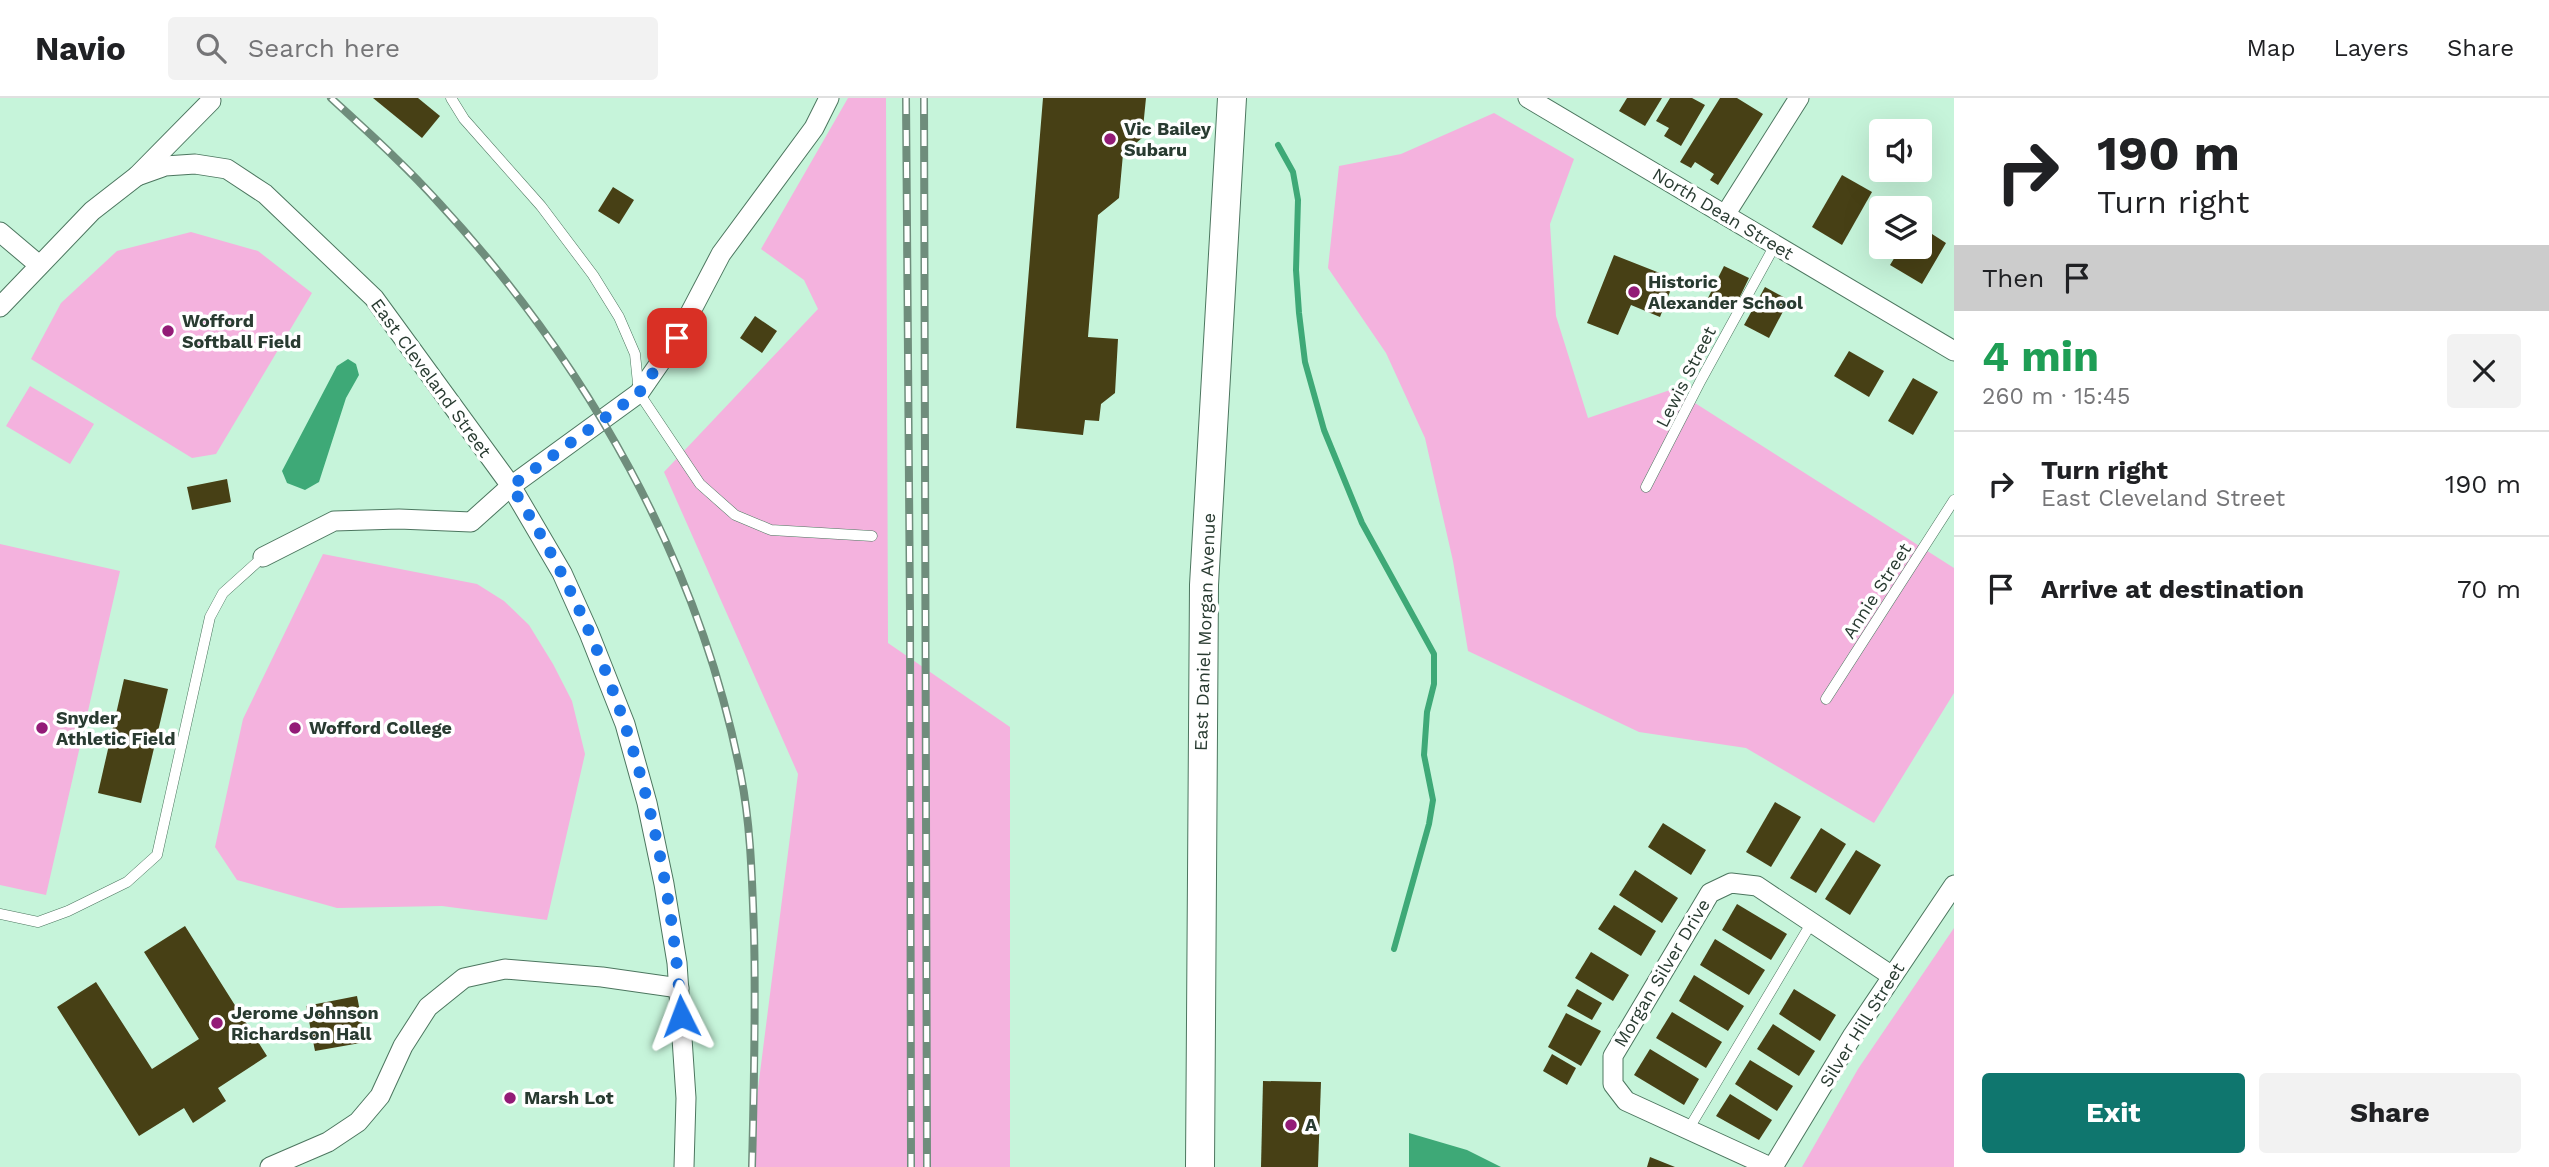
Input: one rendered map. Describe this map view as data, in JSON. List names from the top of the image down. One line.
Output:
{"streets":{"main road":["East Daniel Morgan Avenue"],"street":["North Dean Street","East Cleveland Street","Morgan Silver Drive","Silver Hill Street"],"lane":["Lewis Street","Annie Street"]},"crossings":[["North Dean Street","Lewis Street"],["Morgan Silver Drive","Silver Hill Street"]],"places":["Vic Bailey Subaru","Historic Alexander School","Wofford Softball Field","Snyder Athletic Field","Wofford College","Jerome Johnson Richardson Hall","Marsh Lot","A"],"page":{"header":"Navio","search":"Search here","nav":["Map","Layers","Share"],"turn":["190 m","Turn right"],"then":"Then","heading":["4 min","260 m · 15:45"],"list":[{"name":"Turn right","note":"East Cleveland Street","value":"190 m"},{"name":"Arrive at destination","value":"70 m"}],"buttons":["Exit","Share"]}}
